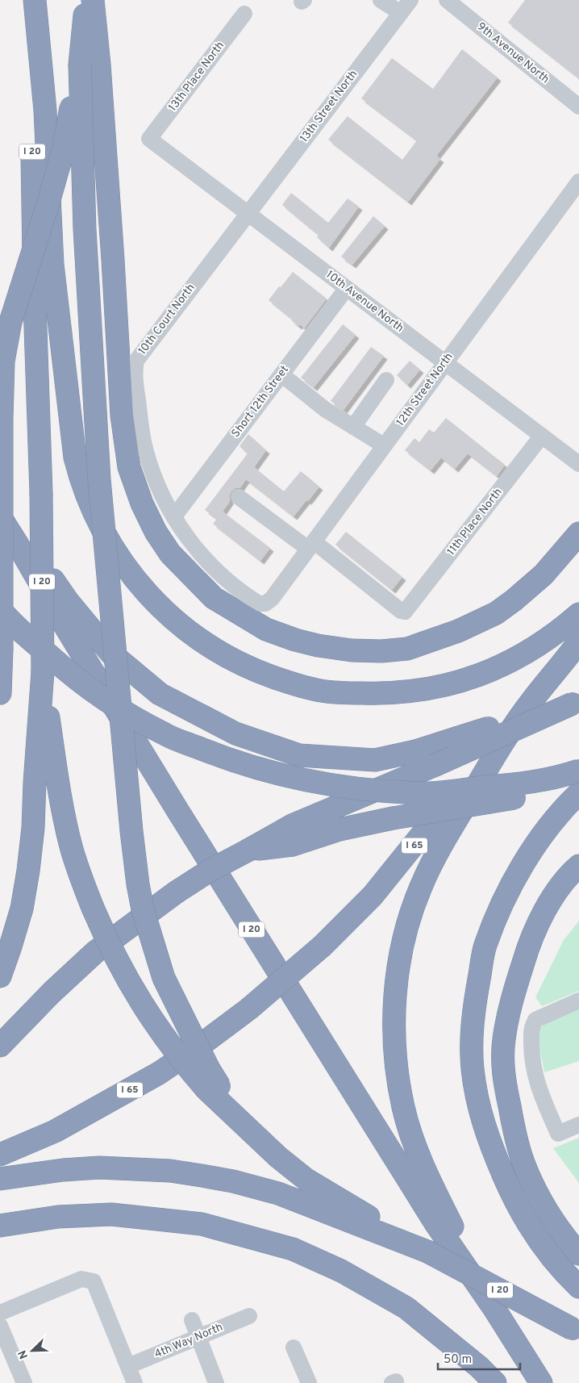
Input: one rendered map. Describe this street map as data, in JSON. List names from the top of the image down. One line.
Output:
{"streets":{"highway":["I 20","I 65"],"street":["9th Avenue North","13th Place North","13th Street North","10th Avenue North","10th Court North","12th Street North","Short 12th Street","11th Place North","4th Way North"]},"crossings":[["13th Place North","10th Avenue North"],["13th Street North","10th Avenue North"],["13th Street North","10th Court North"],["10th Avenue North","10th Court North"],["10th Avenue North","12th Street North"],["10th Avenue North","Short 12th Street"],["10th Avenue North","11th Place North"],["10th Court North","12th Street North"],["10th Court North","Short 12th Street"],["12th Street North","11th Place North"]],"scale_bar":"50 m","north":"bottom left"}
